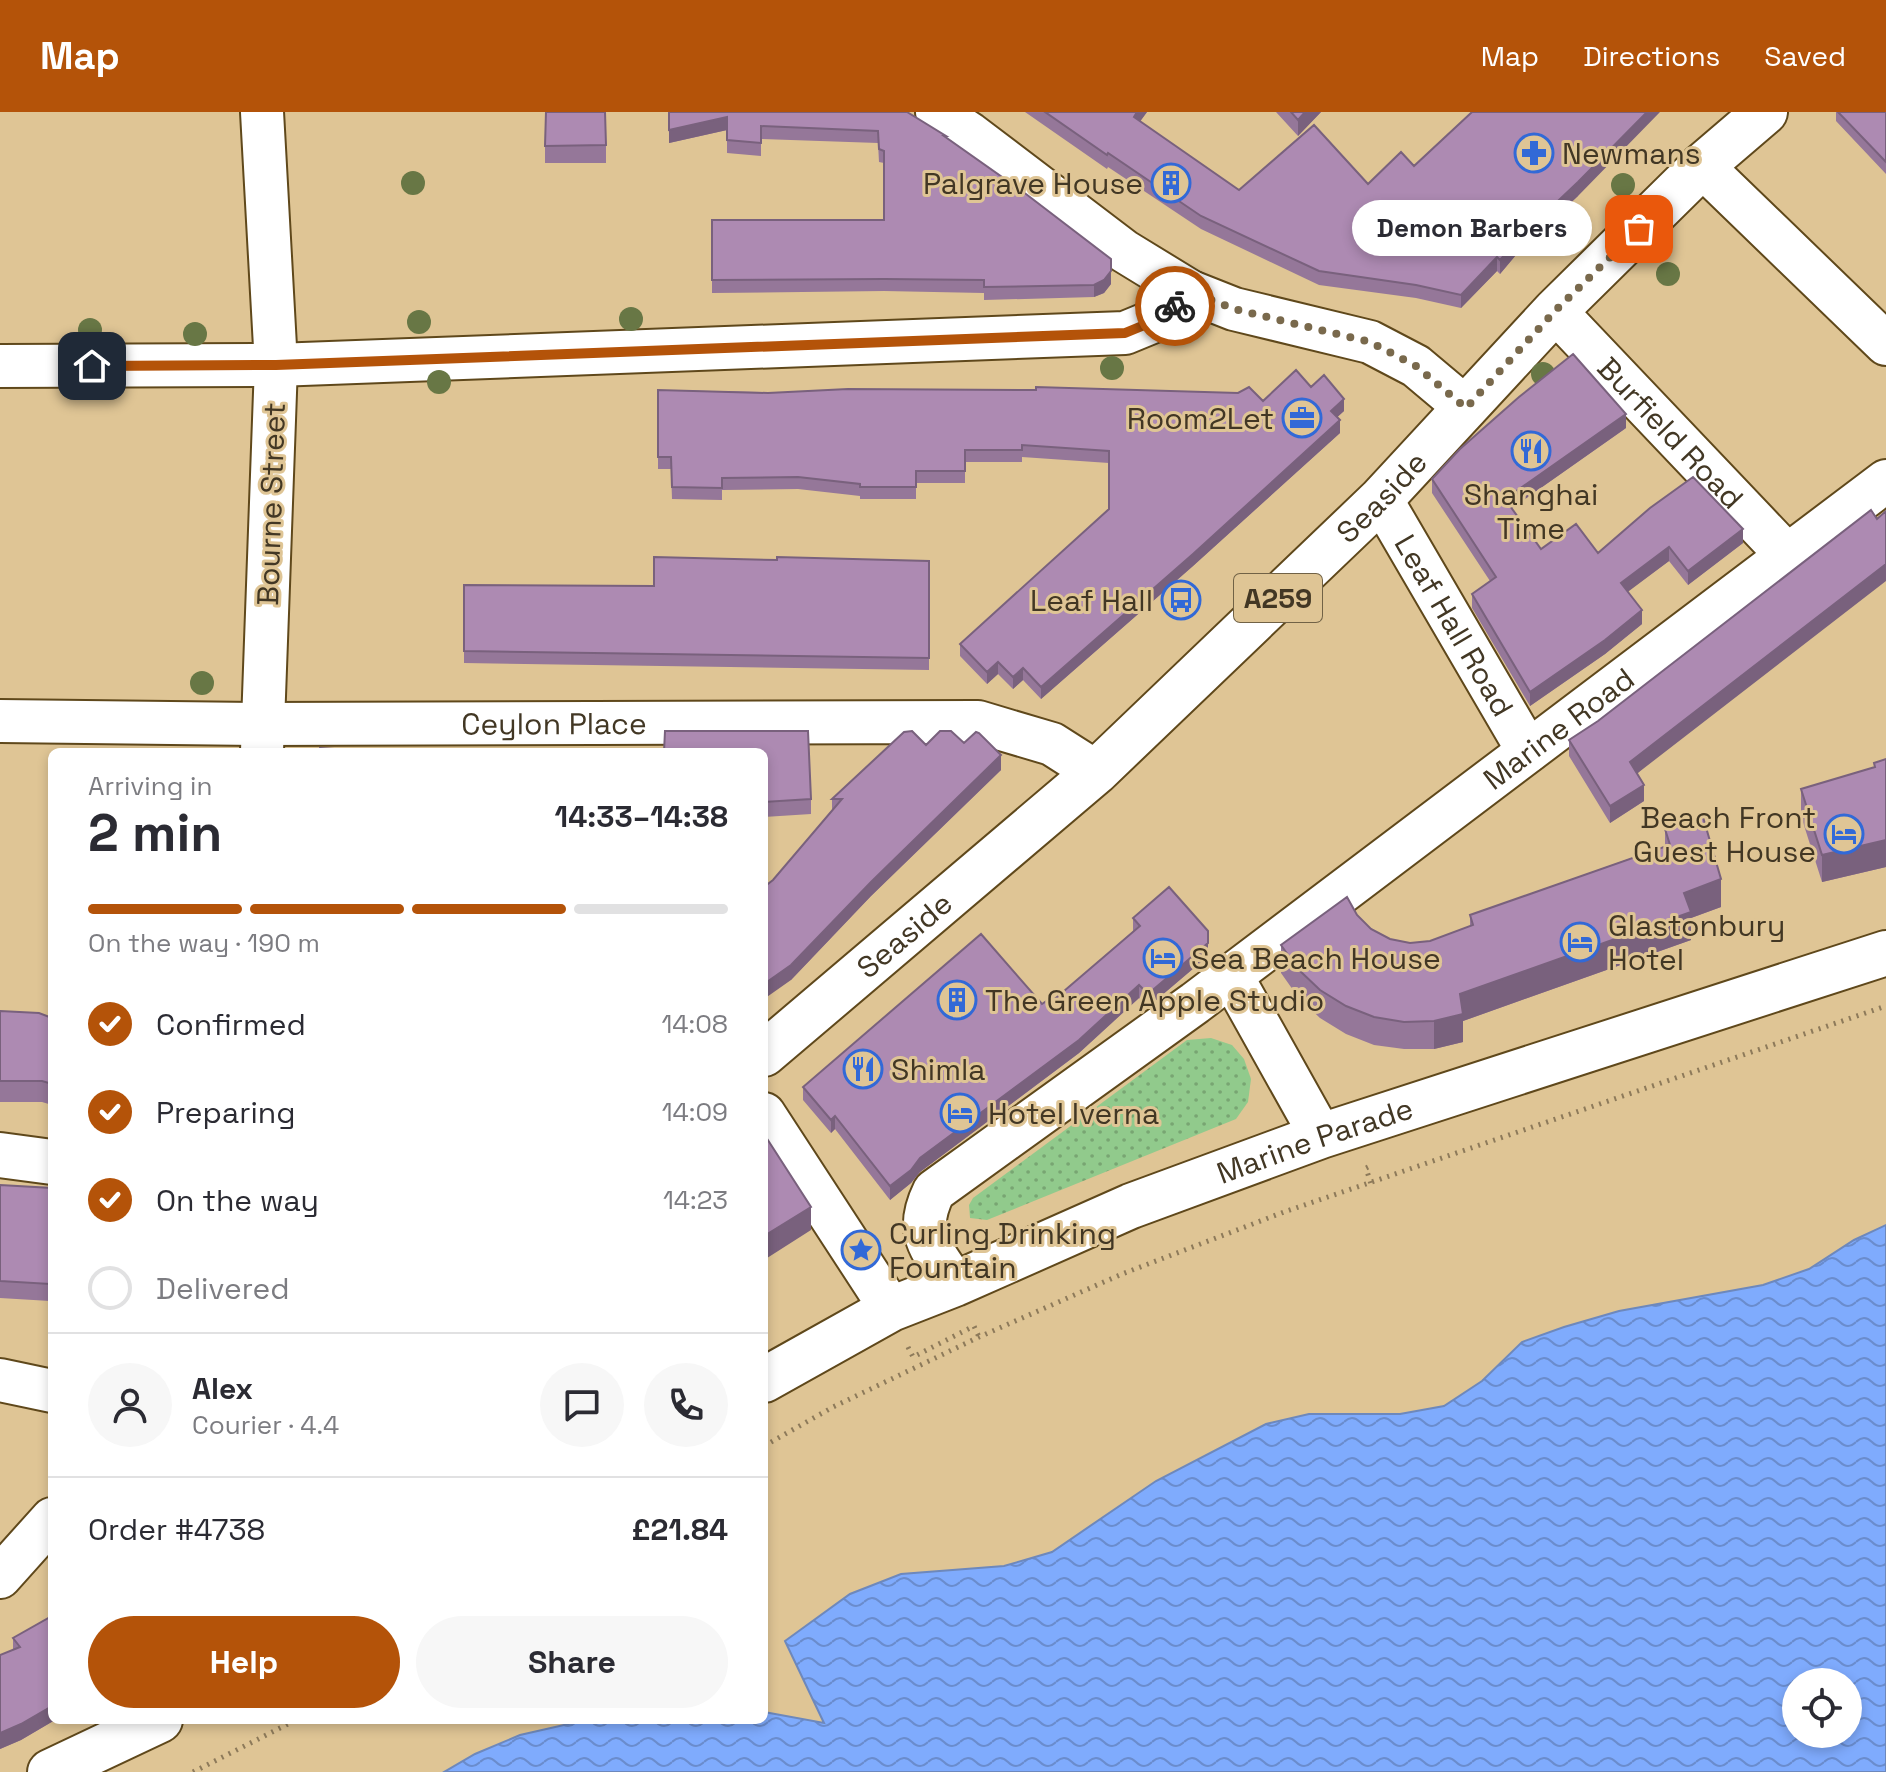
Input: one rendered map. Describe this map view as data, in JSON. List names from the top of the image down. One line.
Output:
{"streets":{"main road":["Seaside","A259","Marine Parade"],"street":["Burfield Road","Bourne Street","Leaf Hall Road","Ceylon Place","Marine Road"]},"crossings":[["Burfield Road","Seaside"],["Burfield Road","Marine Road"],["Seaside","Leaf Hall Road"],["Seaside","Ceylon Place"],["Bourne Street","Ceylon Place"],["Leaf Hall Road","Marine Road"],["Marine Road","Marine Parade"]],"places":{"pharmacy":["Newmans"],"building":["Palgrave House","The Green Apple Studio"],"other":["Demon Barbers"],"office":["Room2Let"],"restaurant":["Shanghai Time","Shimla"],"bus stop":["Leaf Hall"],"hotel":["Beach Front Guest House","Glastonbury Hotel","Sea Beach House","Hotel Iverna"],"place":["Curling Drinking Fountain"]},"page":{"header":"Map","nav":["Map","Directions","Saved"],"bubble":"Demon Barbers","heading":["2 min","Arriving in","14:33–14:38"],"panel":["Alex","Courier · 4.4","Order #4738","£21.84"],"bar":"On the way · 190 m","list":[["Confirmed","14:08"],["Preparing","14:09"],["On the way","14:23"],"Delivered"],"buttons":["Help","Share"]}}
